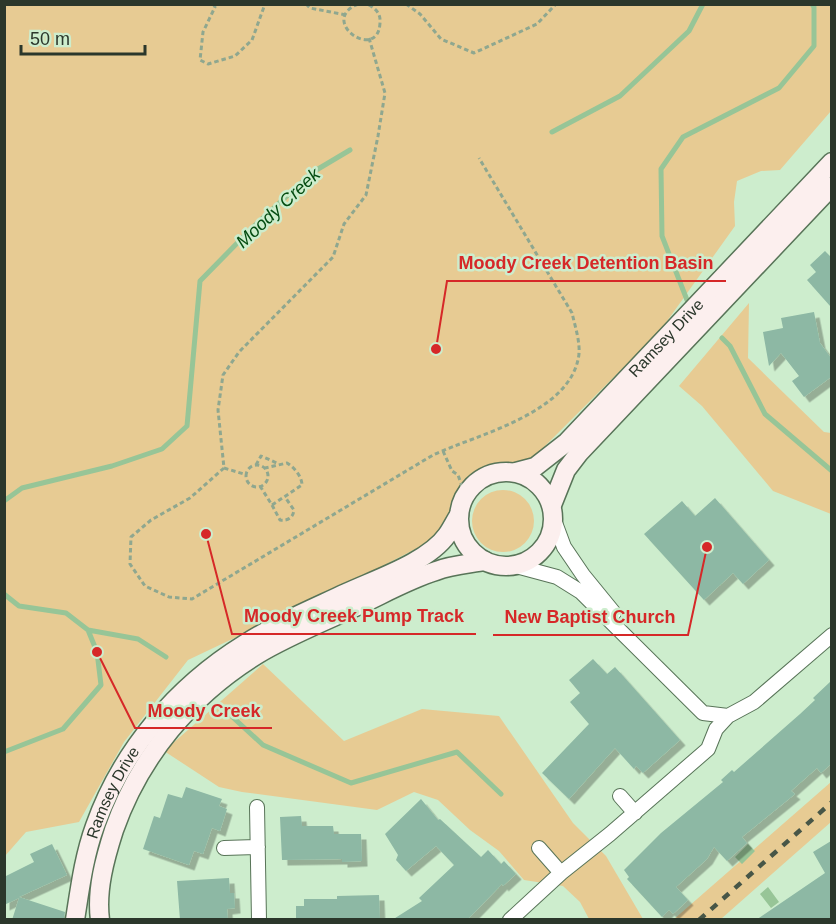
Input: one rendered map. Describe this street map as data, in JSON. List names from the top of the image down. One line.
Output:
{"streets":{"main road":["Ramsey Drive"]},"water":["Moody Creek"],"places":["Moody Creek Detention Basin","Moody Creek Pump Track","New Baptist Church","Moody Creek"],"scale_bar":"50 m"}
